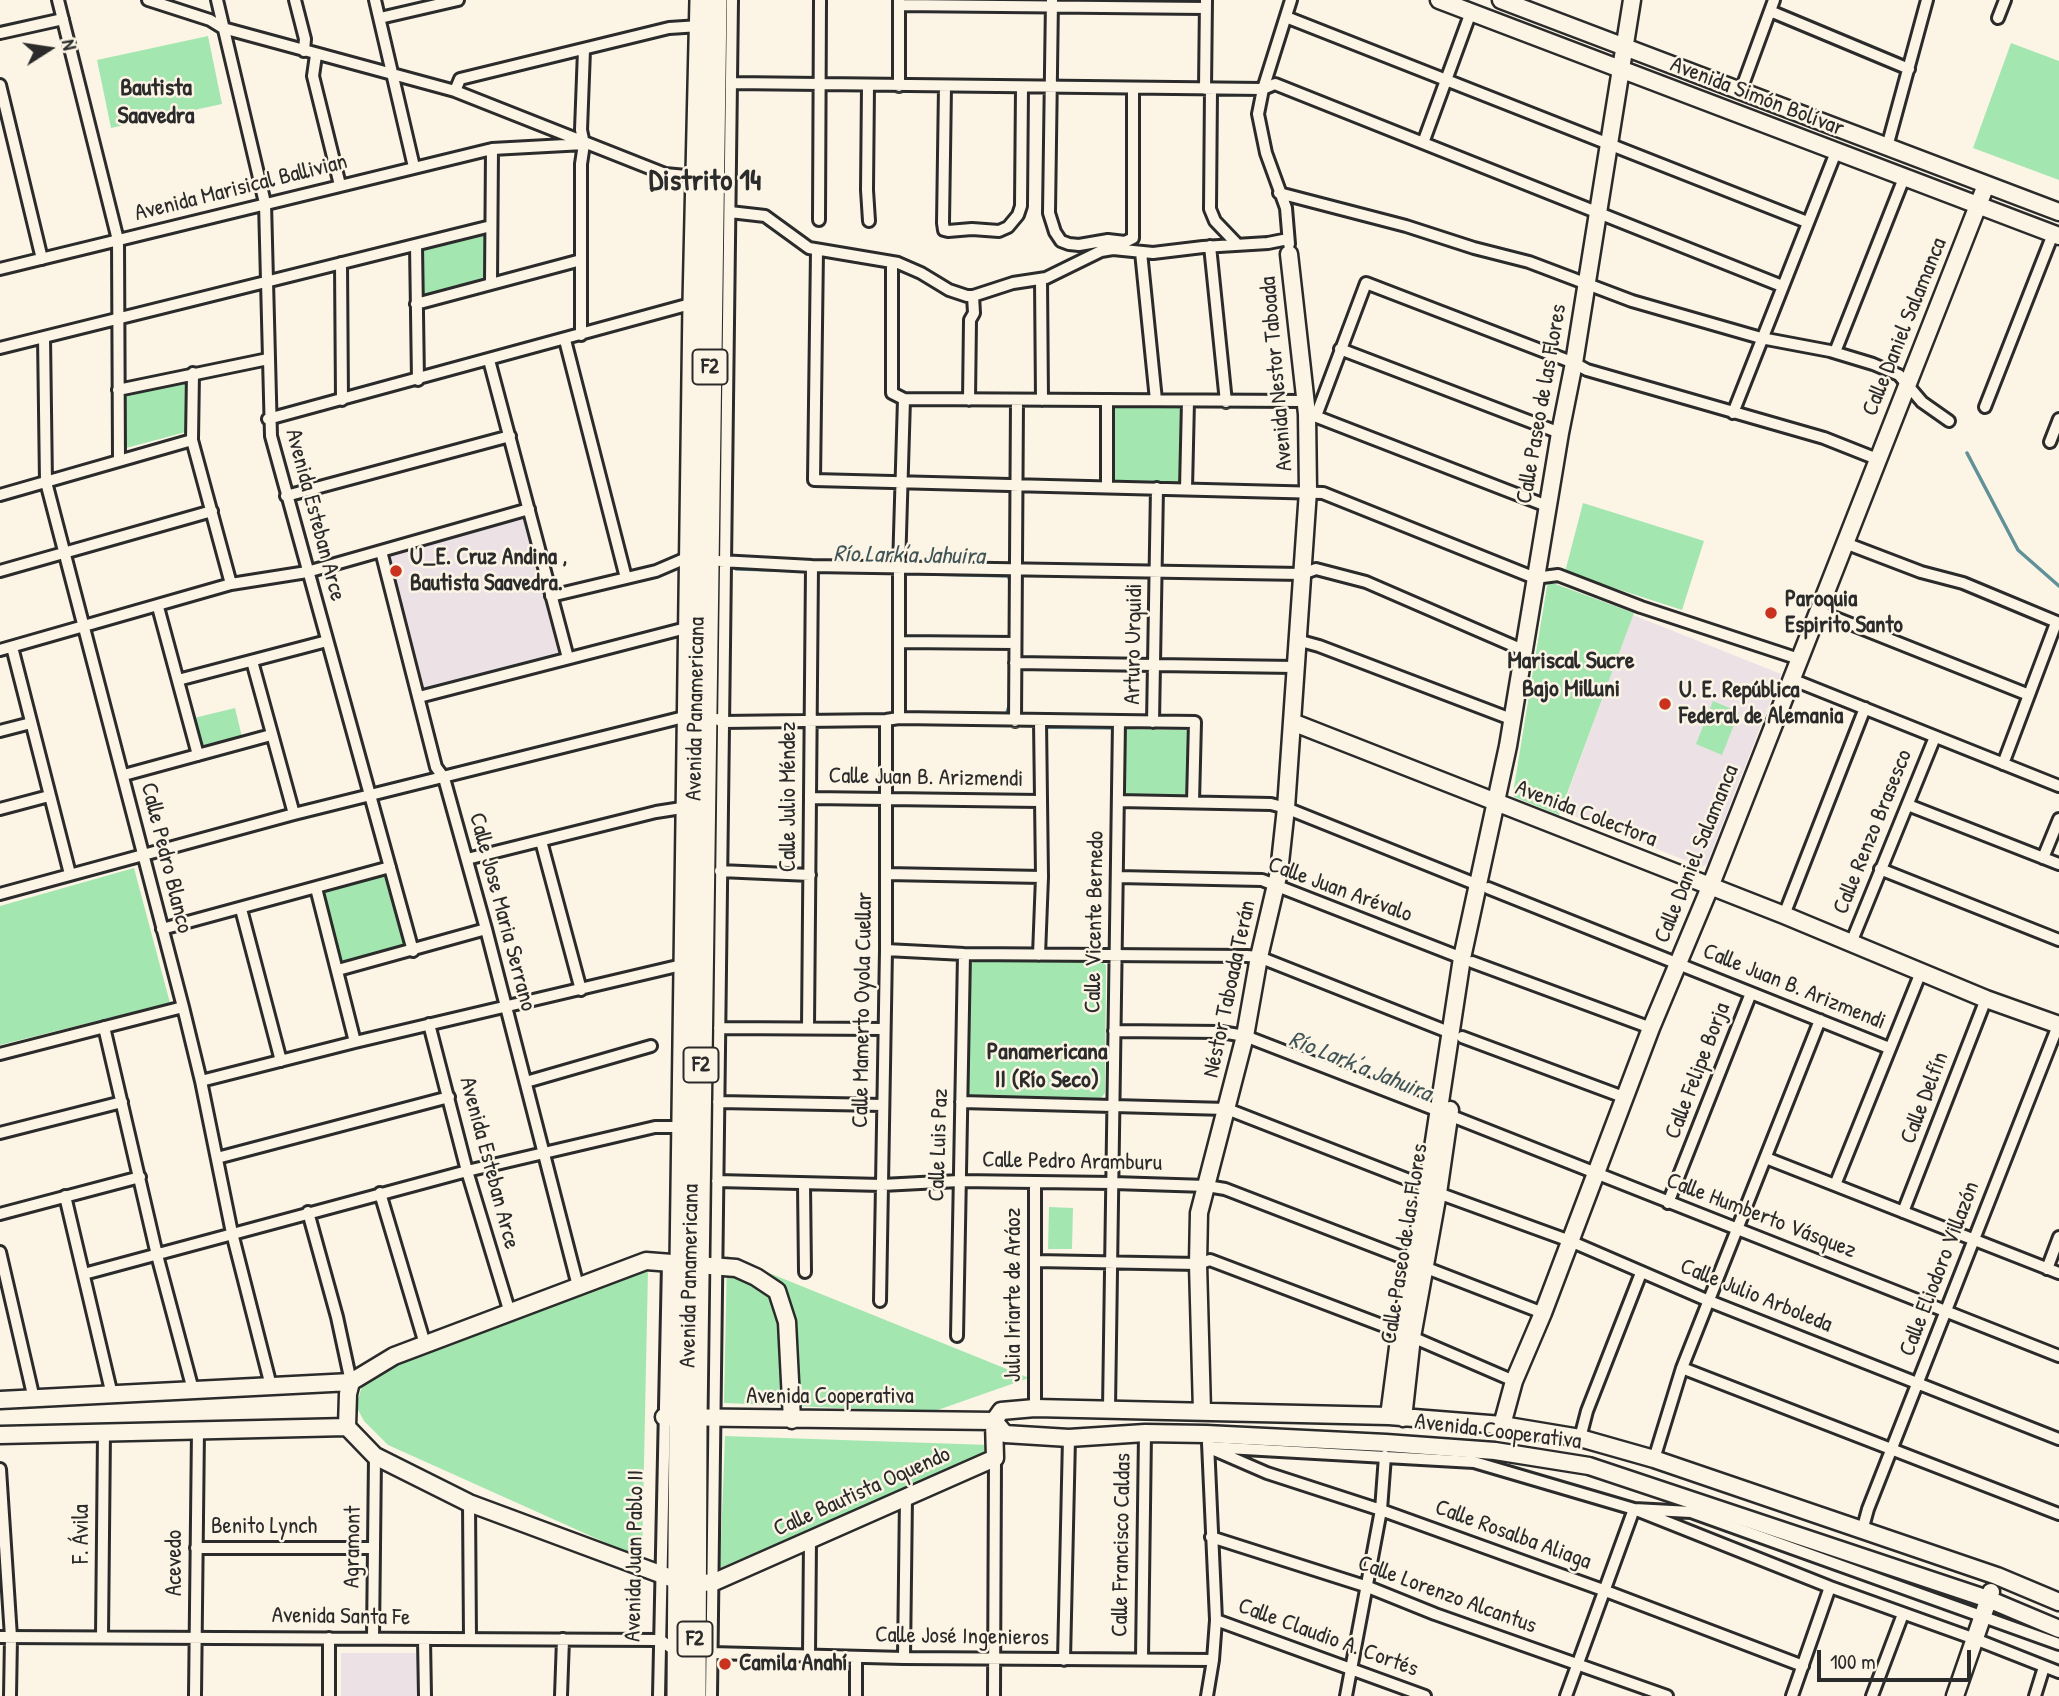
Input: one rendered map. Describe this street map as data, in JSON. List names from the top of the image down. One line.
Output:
{"streets":{"highway":["F2","Avenida Panamericana","Avenida Juan Pablo II"],"street":["Avenida Simón Bolívar","Avenida Marisical Ballivian","Calle Daniel Salamanca","Avenida Nestor Taboada","Calle Paseo de las Flores","Avenida Esteban Arce","Arturo Urquidi","Calle Juan B. Arizmendi","Calle Julio Méndez","Avenida Colectora","Calle Renzo Brasesco","Calle Pedro Blanco","Calle Juan Arévalo","Calle Jose Maria Serrano","Calle Vicente Bernedo","Néstor Taboada Terán","Calle Mamerto Oyola Cuellar","Calle Felipe Borja","Calle Delfín","Calle Luis Paz","Calle Pedro Aramburu","Calle Humberto Vásquez","Calle Eliodoro Villazón","Julia Iriarte de Aráoz","Calle Julio Arboleda","Avenida Cooperativa","Calle Bautista Oquendo","Benito Lynch","F. Ávila","Calle Rosalba Aliaga","Calle Francisco Caldas","Agramont","Acevedo","Calle Lorenzo Alcantus","Avenida Santa Fe","Calle José Ingenieros","Calle Claudio A. Cortés"]},"crossings":[["Avenida Simón Bolívar","Calle Daniel Salamanca"],["Avenida Simón Bolívar","Calle Paseo de las Flores"],["Avenida Marisical Ballivian","Avenida Esteban Arce"],["Calle Daniel Salamanca","Calle Juan B. Arizmendi"],["Calle Daniel Salamanca","Avenida Colectora"],["Calle Daniel Salamanca","Calle Juan Arévalo"],["Calle Daniel Salamanca","Calle Pedro Aramburu"],["Calle Daniel Salamanca","Calle Humberto Vásquez"],["Calle Daniel Salamanca","Calle Julio Arboleda"],["Calle Daniel Salamanca","Avenida Cooperativa"],["Avenida Nestor Taboada","Néstor Taboada Terán"],["Calle Paseo de las Flores","Calle Juan B. Arizmendi"],["Calle Paseo de las Flores","Avenida Colectora"],["Calle Paseo de las Flores","Calle Juan Arévalo"],["Calle Paseo de las Flores","Calle Pedro Aramburu"],["Calle Paseo de las Flores","Calle Humberto Vásquez"],["Calle Paseo de las Flores","Calle Julio Arboleda"],["Calle Paseo de las Flores","Avenida Cooperativa"],["Arturo Urquidi","Calle Juan B. Arizmendi"],["Avenida Panamericana","Calle Pedro Aramburu"],["Avenida Panamericana","Avenida Cooperativa"],["Avenida Panamericana","Avenida Juan Pablo II"],["Calle Juan B. Arizmendi","Calle Julio Méndez"],["Calle Juan B. Arizmendi","Calle Vicente Bernedo"],["Calle Juan B. Arizmendi","Néstor Taboada Terán"],["Calle Juan B. Arizmendi","Calle Mamerto Oyola Cuellar"],["Calle Juan B. Arizmendi","Calle Felipe Borja"],["Avenida Colectora","Calle Renzo Brasesco"],["Avenida Colectora","Néstor Taboada Terán"],["Avenida Colectora","Calle Delfín"],["Avenida Colectora","Calle Eliodoro Villazón"],["Calle Juan Arévalo","Calle Vicente Bernedo"],["Calle Juan Arévalo","Néstor Taboada Terán"],["Calle Vicente Bernedo","Calle Pedro Aramburu"],["Calle Vicente Bernedo","Calle Humberto Vásquez"],["Calle Vicente Bernedo","Calle Julio Arboleda"],["Calle Vicente Bernedo","Avenida Cooperativa"],["Néstor Taboada Terán","Calle Pedro Aramburu"],["Néstor Taboada Terán","Calle Humberto Vásquez"],["Néstor Taboada Terán","Calle Julio Arboleda"],["Néstor Taboada Terán","Avenida Cooperativa"],["Calle Mamerto Oyola Cuellar","Calle Pedro Aramburu"],["Calle Felipe Borja","Calle Humberto Vásquez"],["Calle Luis Paz","Calle Pedro Aramburu"],["Calle Luis Paz","Calle Julio Arboleda"],["Calle Pedro Aramburu","Julia Iriarte de Aráoz"],["Calle Humberto Vásquez","Calle Eliodoro Villazón"],["Calle Eliodoro Villazón","Calle Julio Arboleda"],["Calle Eliodoro Villazón","Avenida Cooperativa"],["Julia Iriarte de Aráoz","Avenida Cooperativa"],["Avenida Cooperativa","Calle Rosalba Aliaga"],["Avenida Cooperativa","Calle Francisco Caldas"],["Avenida Cooperativa","Avenida Juan Pablo II"],["Calle Bautista Oquendo","Avenida Juan Pablo II"],["Benito Lynch","Agramont"],["Benito Lynch","Acevedo"],["F. Ávila","Avenida Santa Fe"],["Calle Francisco Caldas","Calle José Ingenieros"],["Agramont","Avenida Santa Fe"],["Avenida Juan Pablo II","Avenida Santa Fe"],["Avenida Juan Pablo II","Calle José Ingenieros"],["Acevedo","Avenida Santa Fe"]],"districts":["Bautista Saavedra","Distrito 14","Mariscal Sucre Bajo Milluni","Panamericana II (Río Seco)"],"water":["Río Lark’a Jahuira"],"places":["U_E. Cruz Andina , Bautista Saavedra.","Paroquia Espirito Santo","U. E. República Federal de Alemania","Camila Anahí"],"scale_bar":"100 m","north":"right"}
